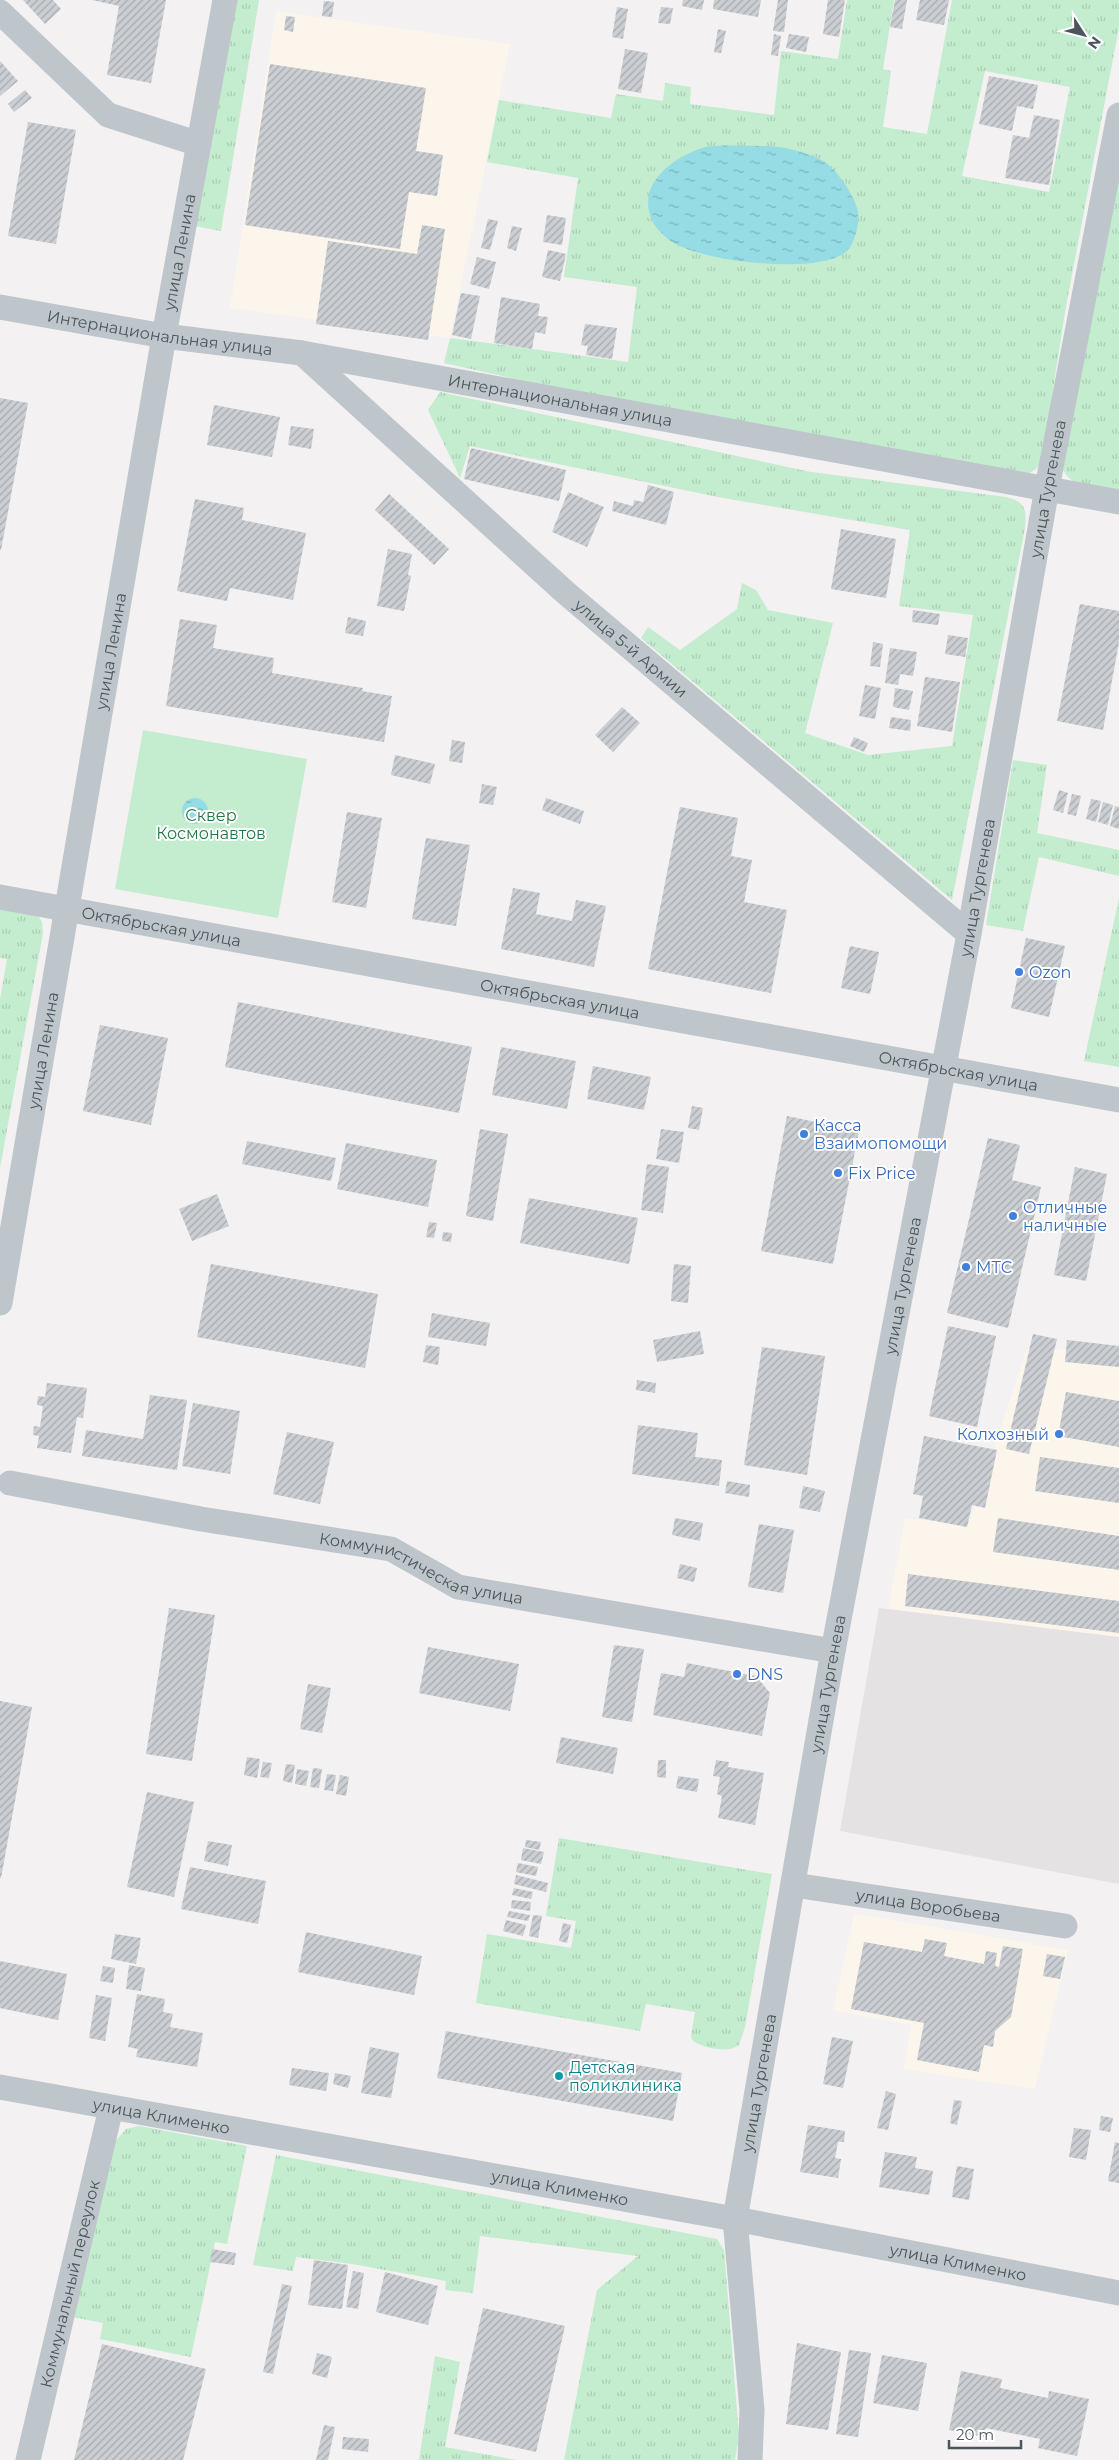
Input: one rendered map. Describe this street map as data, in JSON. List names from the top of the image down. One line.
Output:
{"streets":{"street":["улица Ленина","Интернациональная улица","улица Тургенева","улица 5-й Армии","Октябрьская улица","Коммунистическая улица","улица Воробьева","улица Клименко","Коммунальный переулок"]},"crossings":[["улица Ленина","Интернациональная улица"],["улица Ленина","Октябрьская улица"],["Интернациональная улица","улица Тургенева"],["Интернациональная улица","улица 5-й Армии"],["улица Тургенева","улица 5-й Армии"],["улица Тургенева","Октябрьская улица"],["улица Тургенева","Коммунистическая улица"],["улица Тургенева","улица Воробьева"],["улица Тургенева","улица Клименко"],["улица Клименко","Коммунальный переулок"]],"parks":["Сквер Космонавтов"],"places":["Ozon","Касса Взаимопомощи","Fix Price","Отличные наличные","МТС","Колхозный","DNS","Детская поликлиника"],"scale_bar":"20 m","north":"bottom right"}
